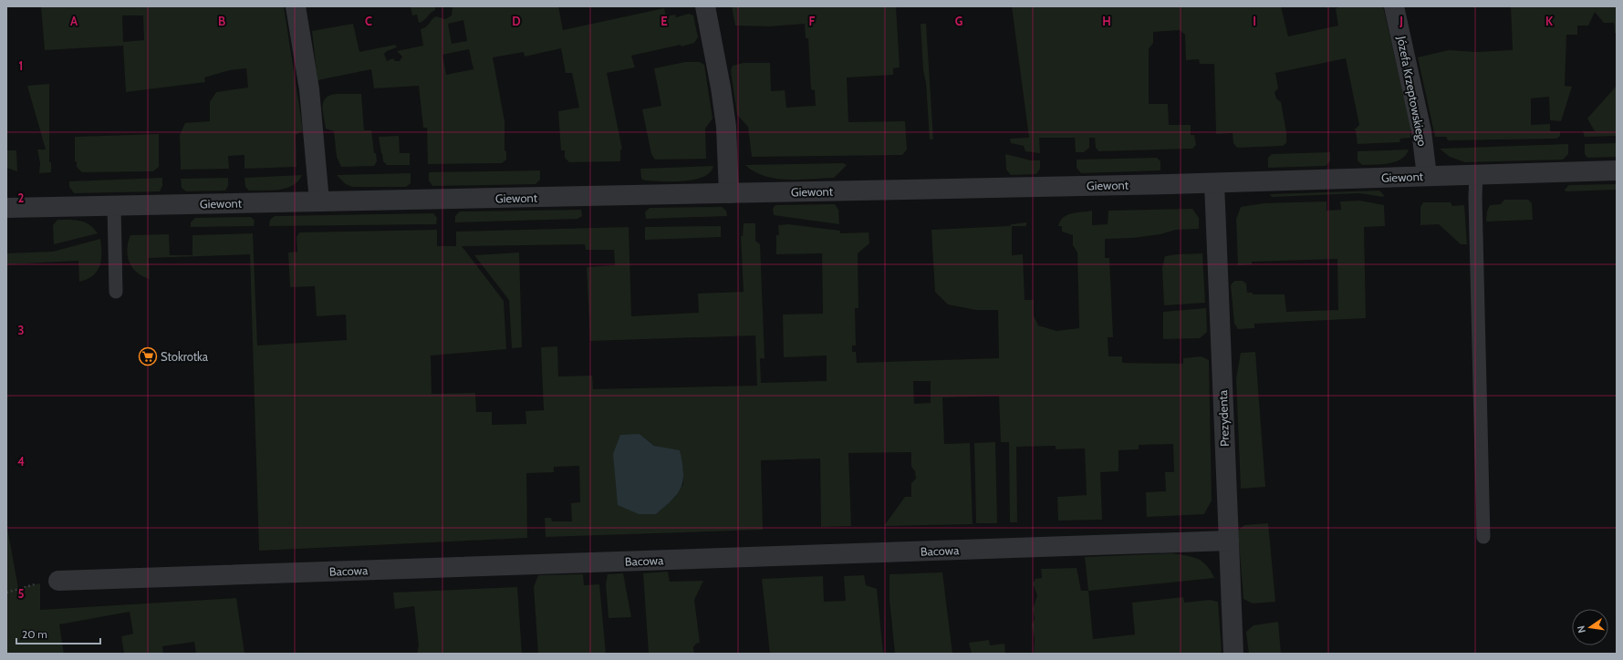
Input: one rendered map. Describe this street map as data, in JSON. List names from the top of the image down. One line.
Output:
{"streets":{"street":["Józefa Krzeptowskiego","Giewont","Prezydenta","Bacowa"]},"crossings":[["Józefa Krzeptowskiego","Giewont"],["Giewont","Prezydenta"],["Prezydenta","Bacowa"]],"places":{"supermarket":["Stokrotka"]},"scale_bar":"20 m","north":"left","grid":{"columns":["A","B","C","D","E","F","G","H","I","J","K"],"rows":["1","2","3","4","5"]}}
